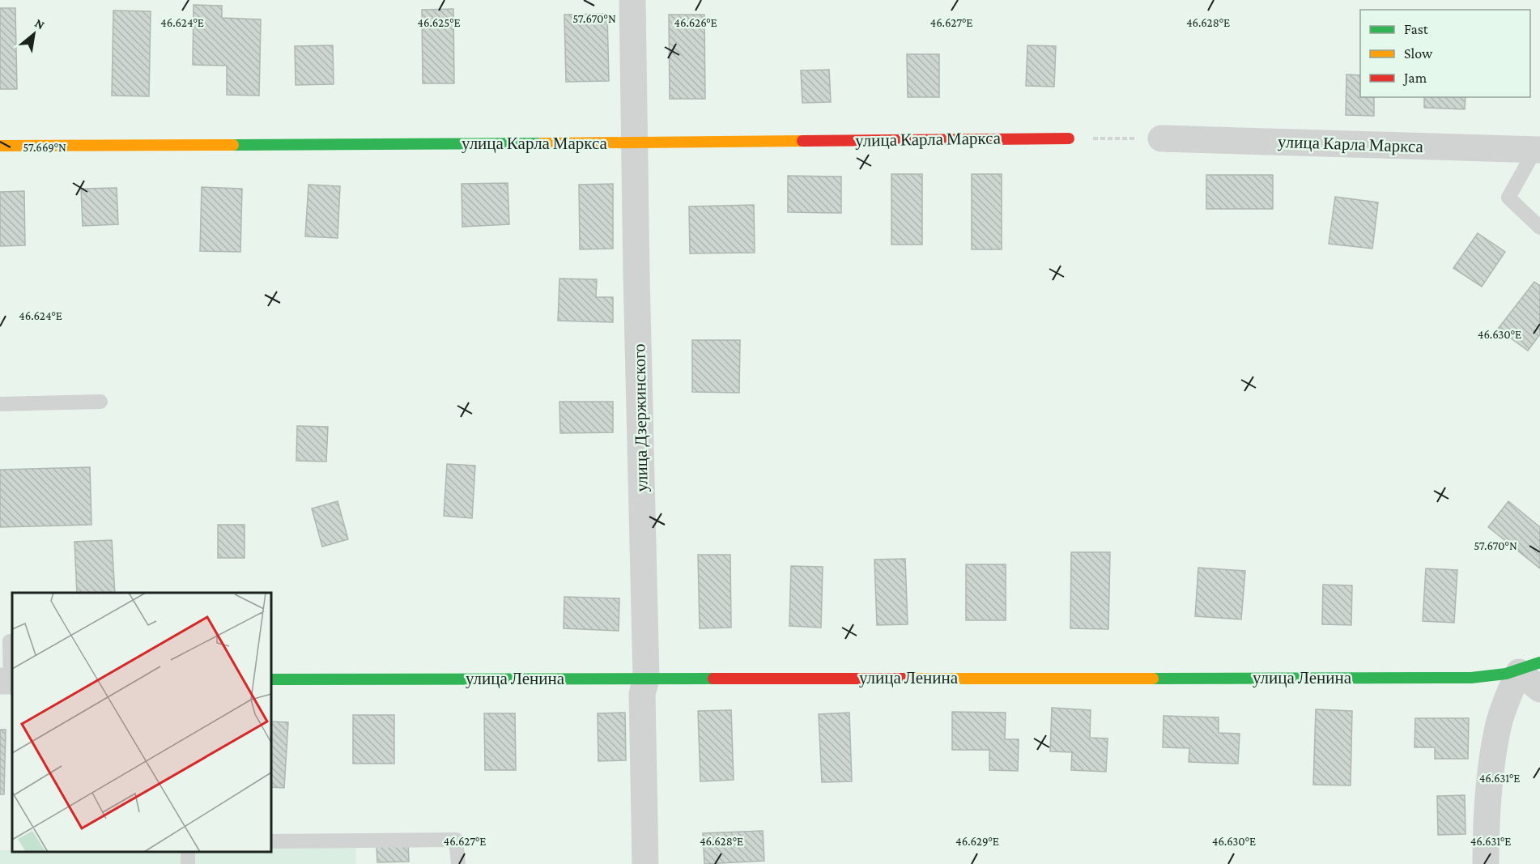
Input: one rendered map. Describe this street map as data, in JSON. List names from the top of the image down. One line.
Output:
{"streets":{"street":["улица Карла Маркса","улица Дзержинского","улица Ленина"]},"crossings":[["улица Карла Маркса","улица Дзержинского"],["улица Дзержинского","улица Ленина"]],"legend":["Fast","Slow","Jam"],"north":"top right","coordinates":["57.670°N","46.625°E","46.628°E","46.624°E","46.626°E","46.627°E","57.669°N","46.630°E","46.631°E","46.629°E"]}
